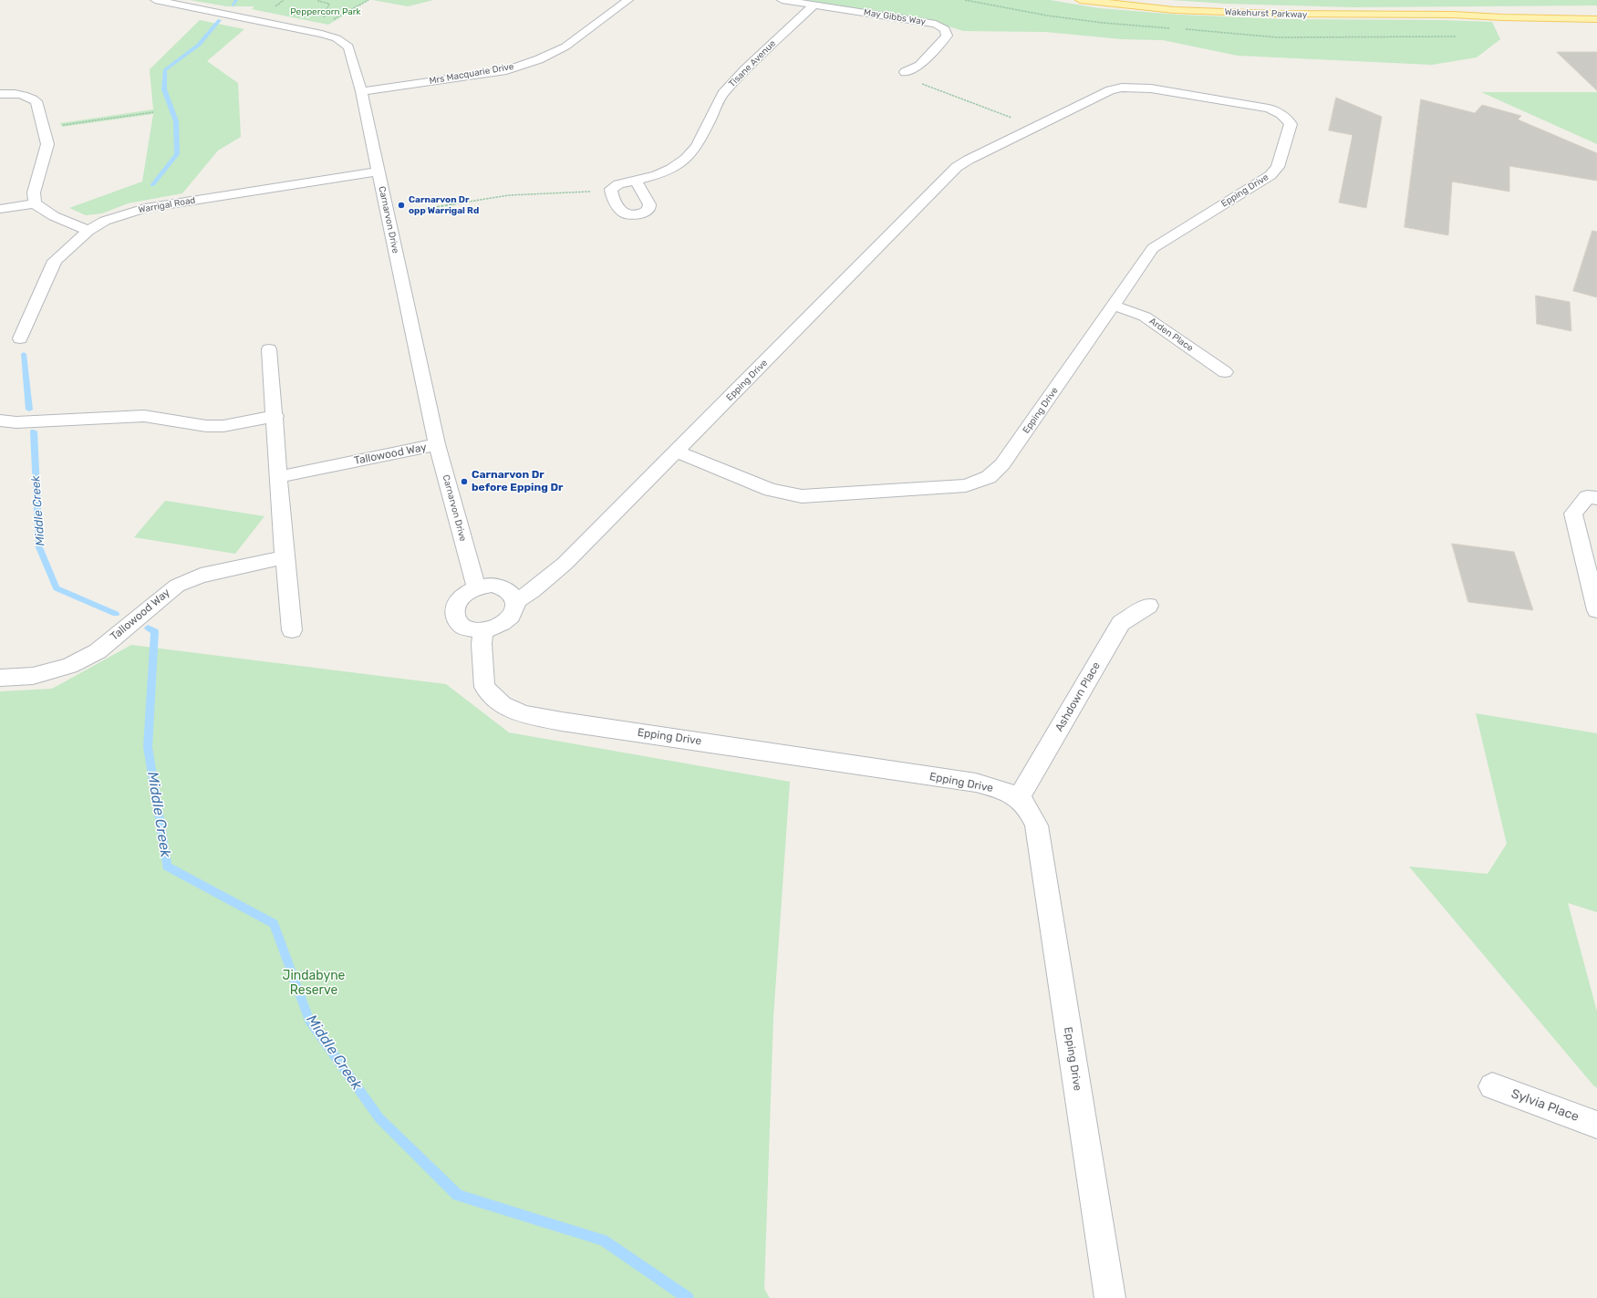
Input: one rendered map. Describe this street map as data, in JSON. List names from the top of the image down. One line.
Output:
{"streets":{"main road":["Wakehurst Parkway"],"street":["May Gibbs Way","Tisane Avenue","Mrs Macquarie Drive","Epping Drive","Warrigal Road","Carnarvon Drive","Arden Place","Tallowood Way","Ashdown Place","Sylvia Place"]},"crossings":[["May Gibbs Way","Tisane Avenue"],["Mrs Macquarie Drive","Carnarvon Drive"],["Epping Drive","Carnarvon Drive"],["Epping Drive","Arden Place"],["Epping Drive","Ashdown Place"],["Warrigal Road","Carnarvon Drive"],["Carnarvon Drive","Tallowood Way"]],"water":["Middle Creek"],"parks":["Peppercorn Park","Jindabyne Reserve"],"places":["Carnarvon Dr opp Warrigal Rd","Carnarvon Dr before Epping Dr"]}
